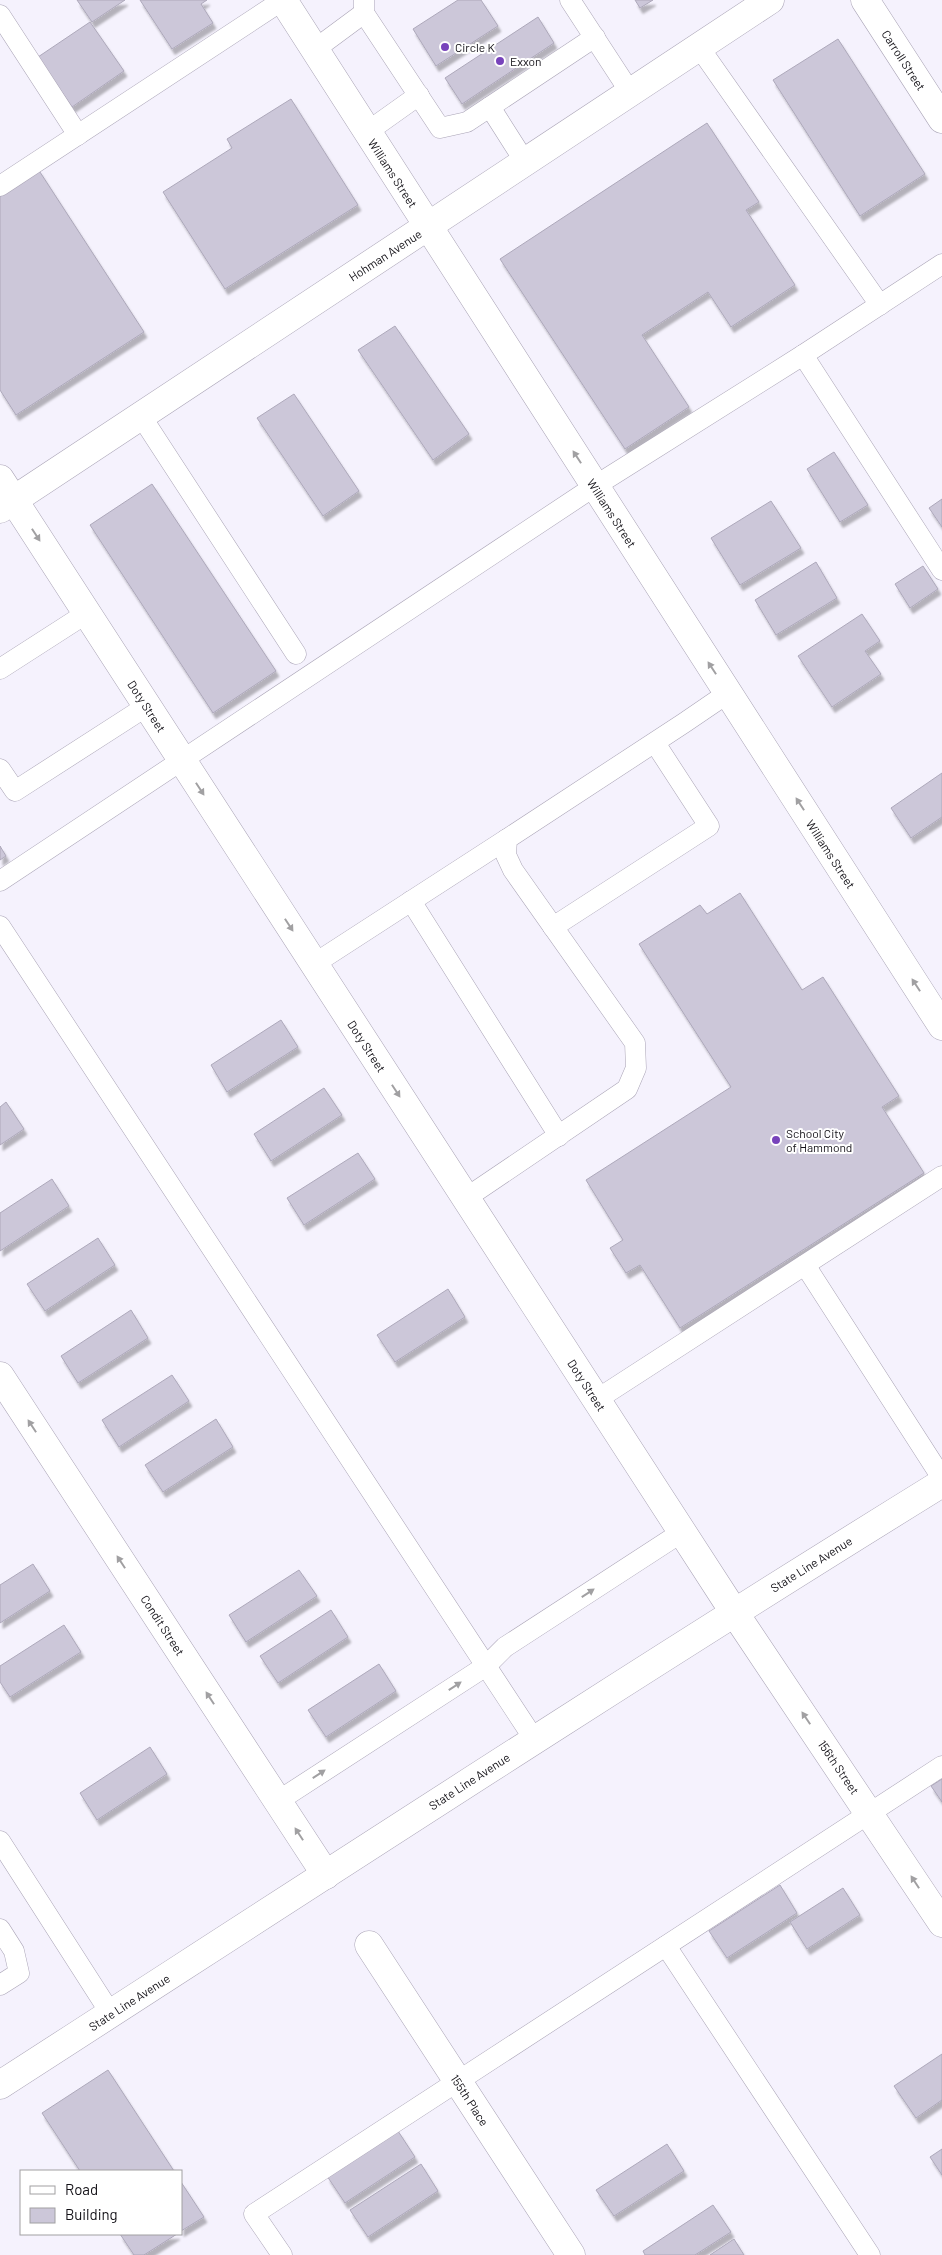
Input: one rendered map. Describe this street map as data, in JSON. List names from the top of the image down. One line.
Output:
{"streets":{"street":["Carroll Street","Williams Street","Hohman Avenue","Doty Street","State Line Avenue","Condit Street","156th Street","155th Place"]},"crossings":[["Williams Street","Hohman Avenue"],["Hohman Avenue","Doty Street"],["Doty Street","State Line Avenue"],["Doty Street","156th Street"],["State Line Avenue","Condit Street"],["State Line Avenue","156th Street"]],"one_way":["Williams Street","Doty Street","Condit Street","156th Street"],"places":["Circle K","Exxon","School City of Hammond"],"legend":["Road","Building"]}
